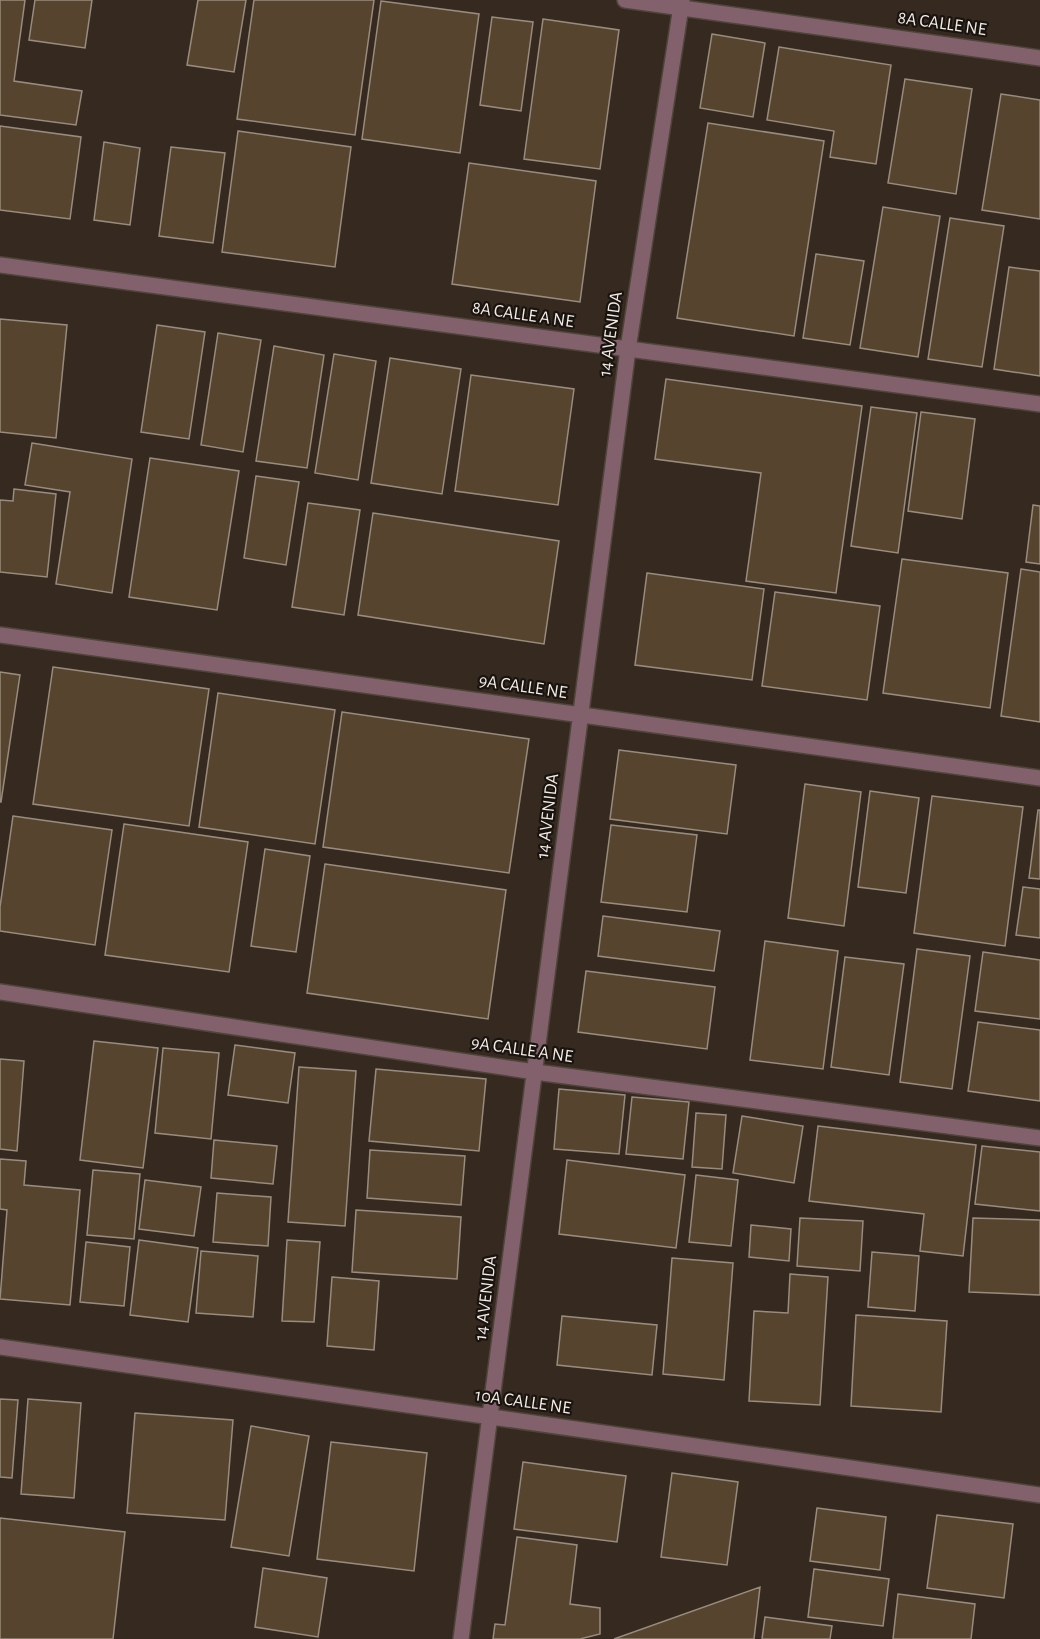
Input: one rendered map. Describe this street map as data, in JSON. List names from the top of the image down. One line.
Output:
{"streets":{"street":["8A CALLE NE","8A CALLE A NE","14 AVENIDA","9A CALLE NE","9A CALLE A NE","10A CALLE NE"]},"crossings":[["8A CALLE NE","14 AVENIDA"],["8A CALLE A NE","14 AVENIDA"],["14 AVENIDA","9A CALLE NE"],["14 AVENIDA","9A CALLE A NE"],["14 AVENIDA","10A CALLE NE"]]}
